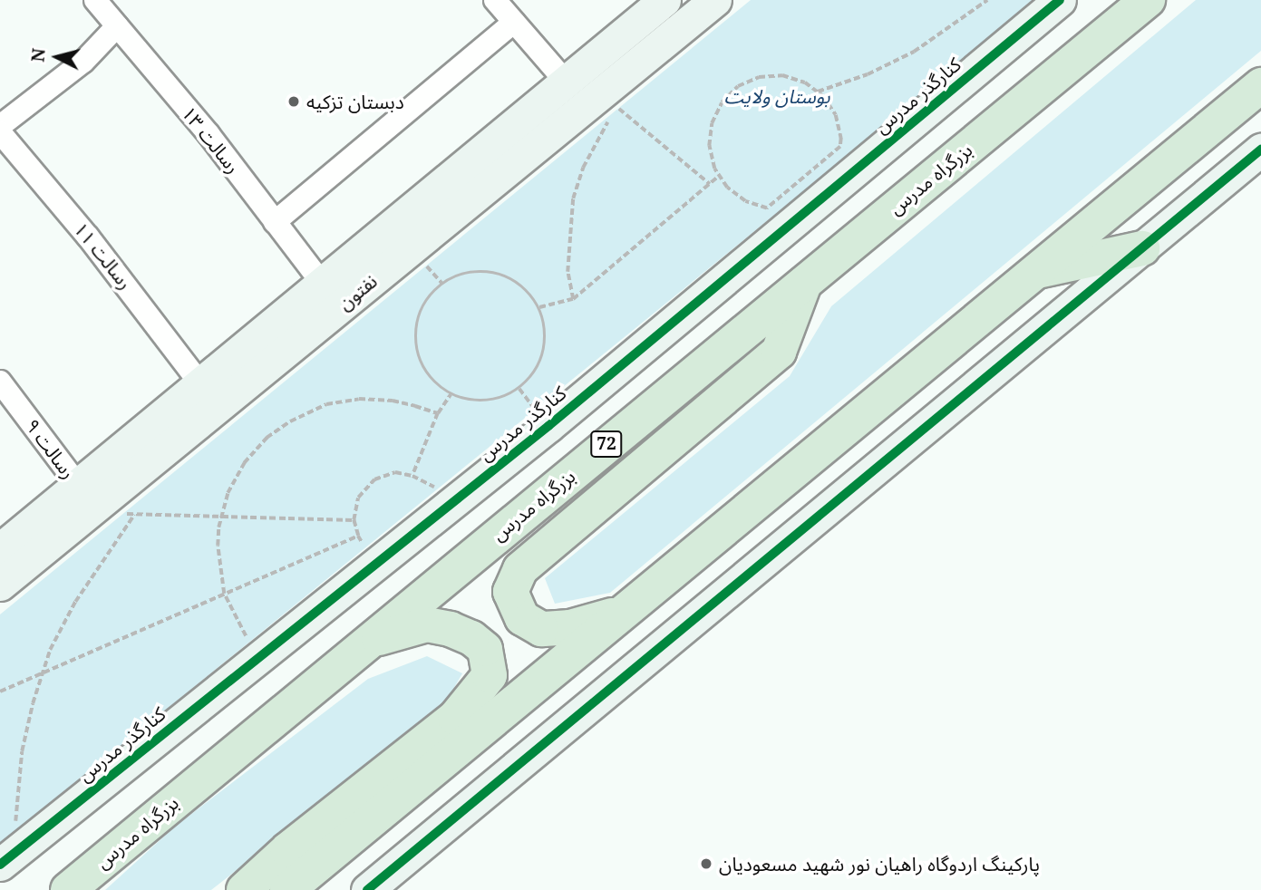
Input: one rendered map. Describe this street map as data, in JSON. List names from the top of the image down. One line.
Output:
{"streets":{"highway":["بزرگراه مدرس","72"],"street":["کنارگذر مدرس","رسالت ۱۳","رسالت ۱۱","نفتون","رسالت ۹"]},"crossings":[["رسالت ۱۳","نفتون"],["رسالت ۱۱","نفتون"],["نفتون","رسالت ۹"]],"parks":["بوستان ولایت"],"places":["دبستان تزکیه","پارکینگ اردوگاه راهیان نور شهید مسعودیان"],"north":"left"}
